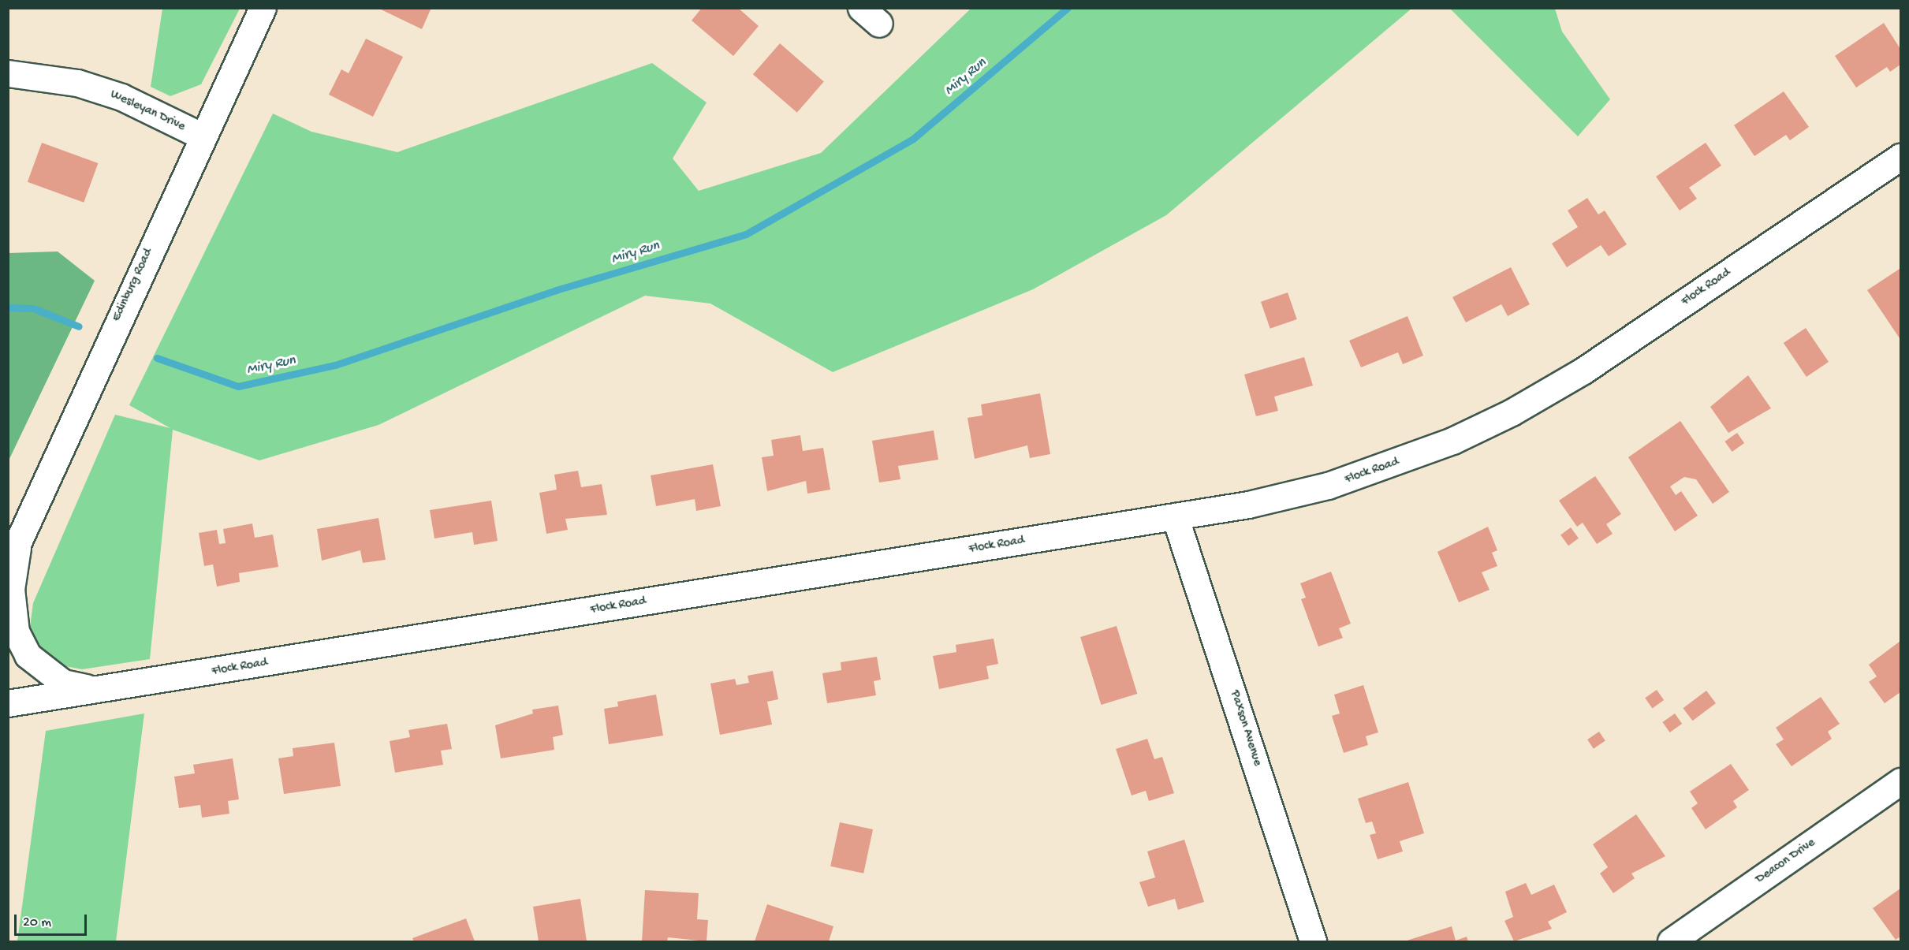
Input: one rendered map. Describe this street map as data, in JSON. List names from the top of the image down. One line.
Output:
{"streets":{"main road":["Wesleyan Drive","Edinburg Road","Flock Road","Paxson Avenue","Deacon Drive"]},"crossings":[["Wesleyan Drive","Edinburg Road"],["Edinburg Road","Flock Road"],["Flock Road","Paxson Avenue"]],"water":["Miry Run"],"scale_bar":"20 m"}
